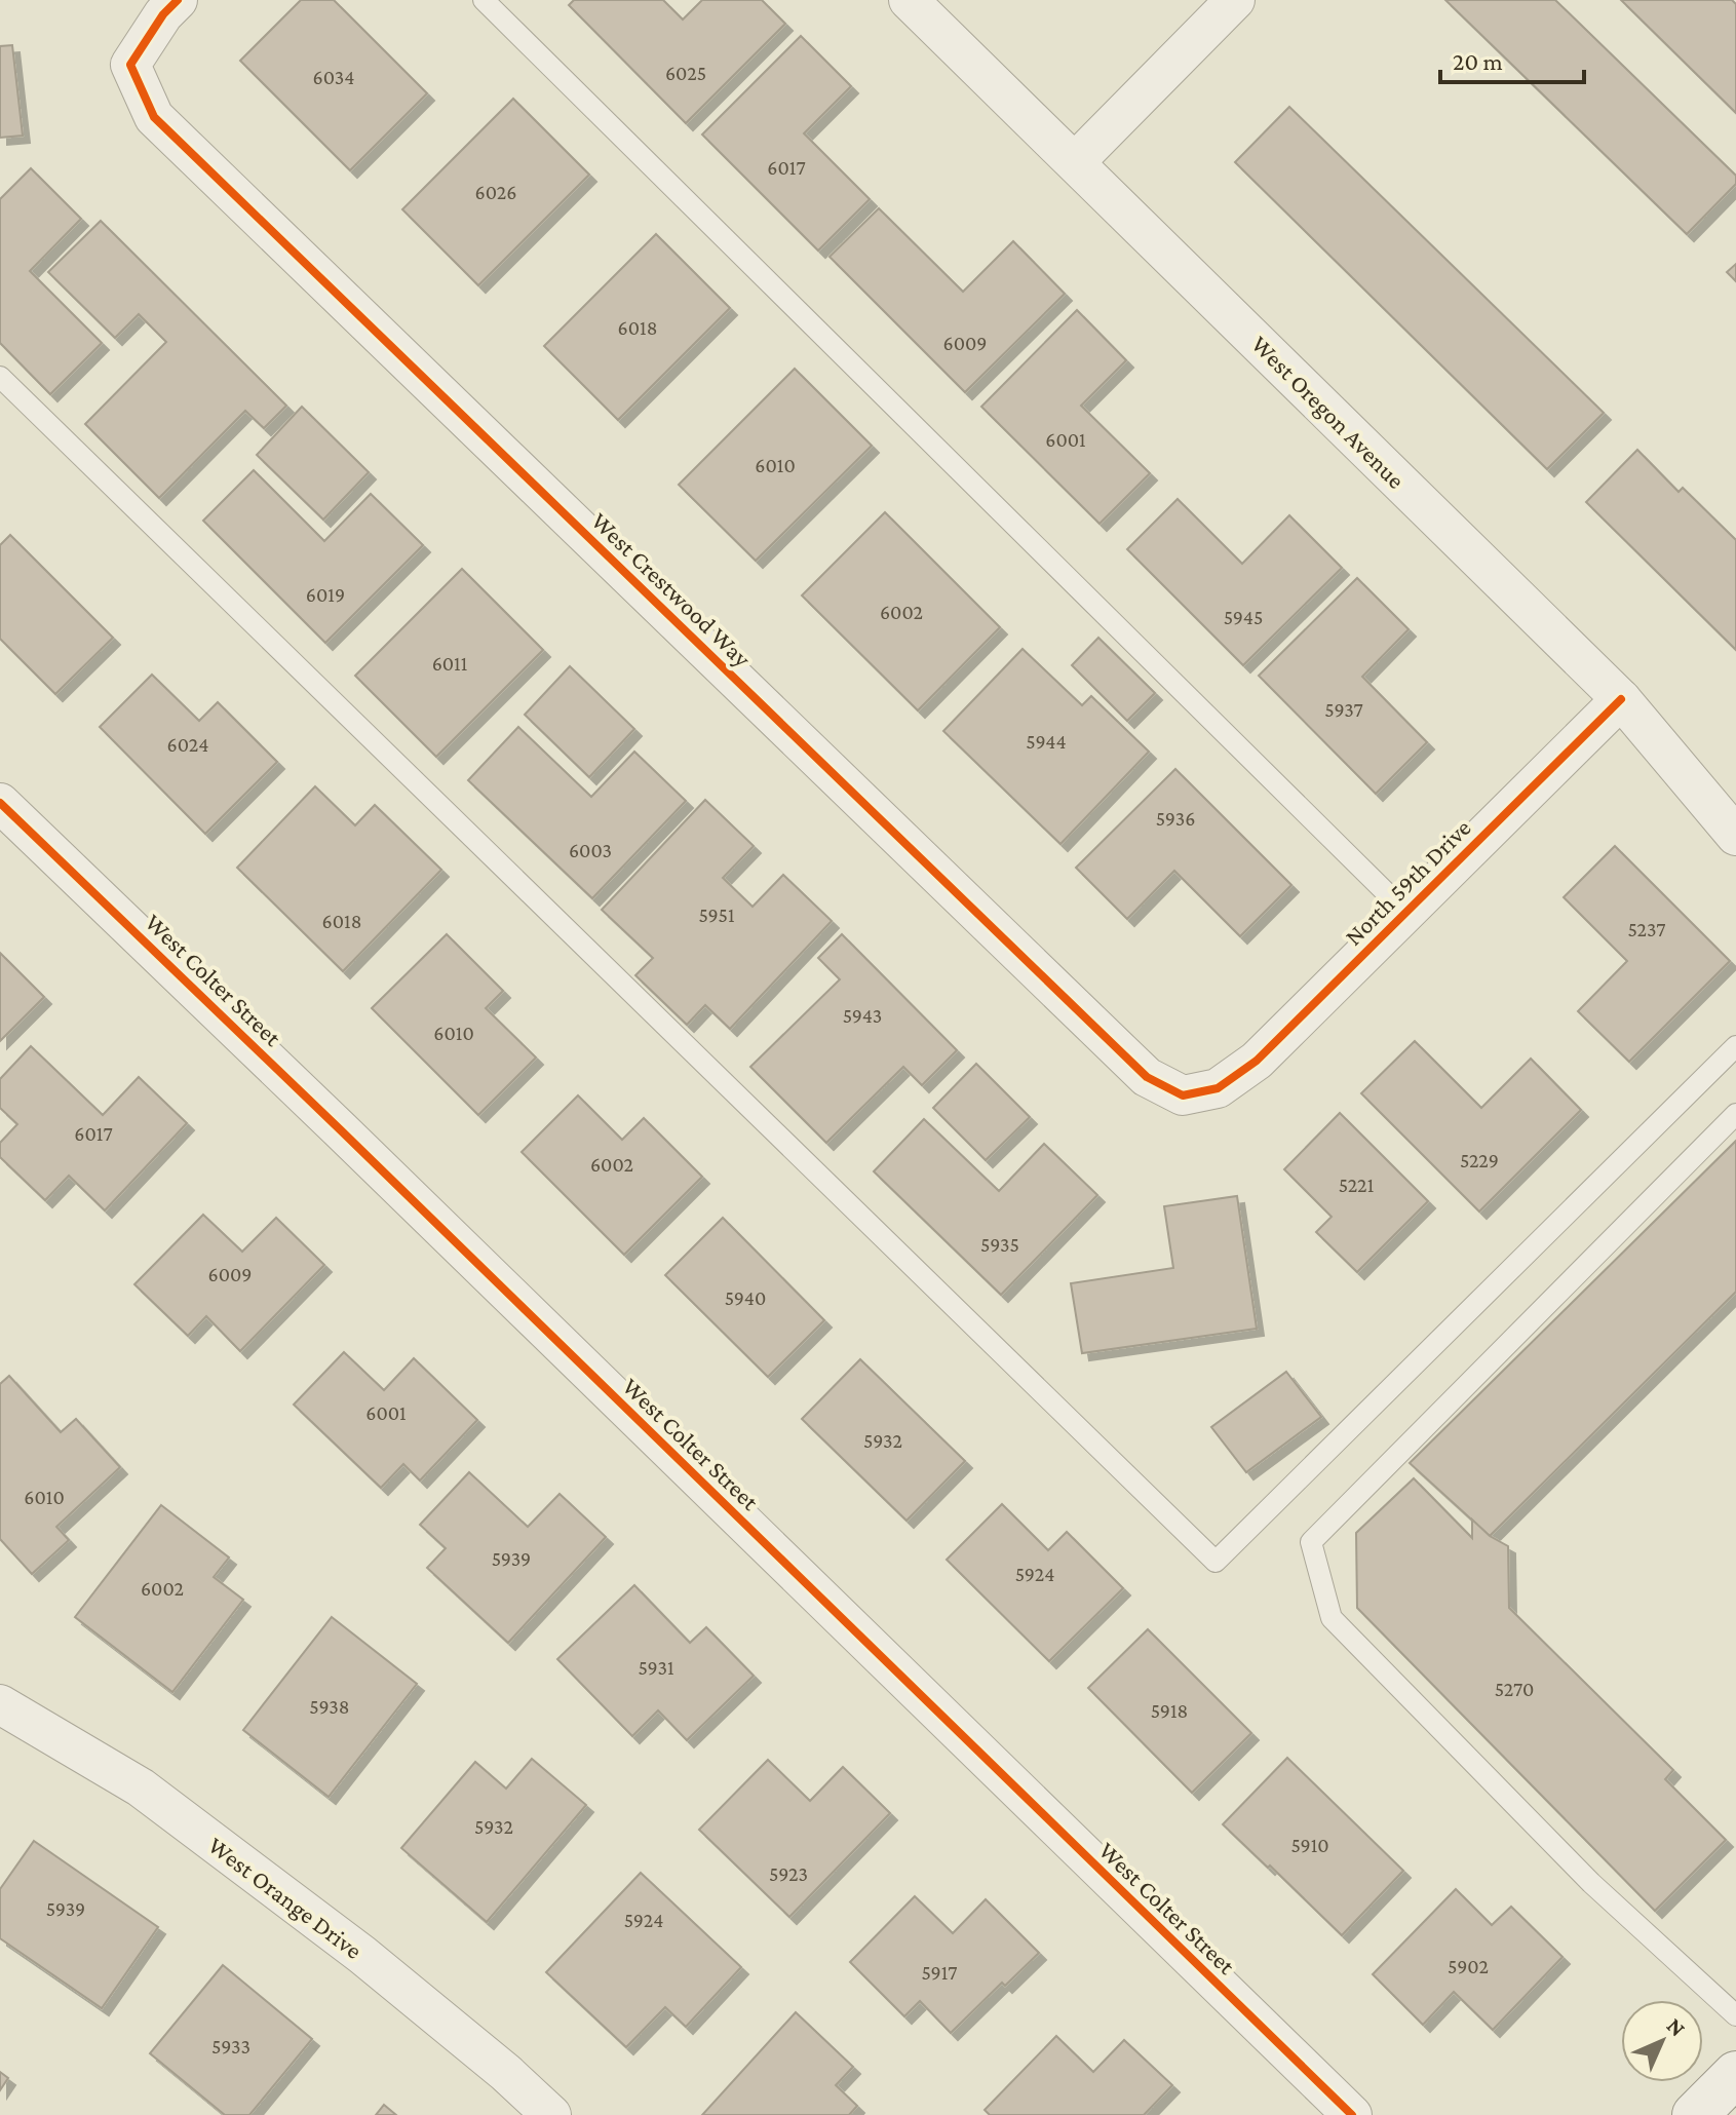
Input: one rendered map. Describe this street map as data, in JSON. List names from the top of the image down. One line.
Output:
{"streets":{"street":["West Oregon Avenue","West Crestwood Way","North 59th Drive","West Colter Street","West Orange Drive"]},"crossings":[["West Oregon Avenue","North 59th Drive"],["West Crestwood Way","North 59th Drive"]],"house_numbers":["6025","6034","6017","6026","6018","6009","6001","6010","6019","6002","5945","6011","5937","5944","6024","5936","6003","5951","6018","5237","5943","6010","6017","5229","6002","5221","5935","6009","5940","6001","5932","6010","5939","5924","6002","5931","5270","5938","5918","5932","5910","5923","5939","5924","5902","5917","5933"],"scale_bar":"20 m","north":"top right"}
